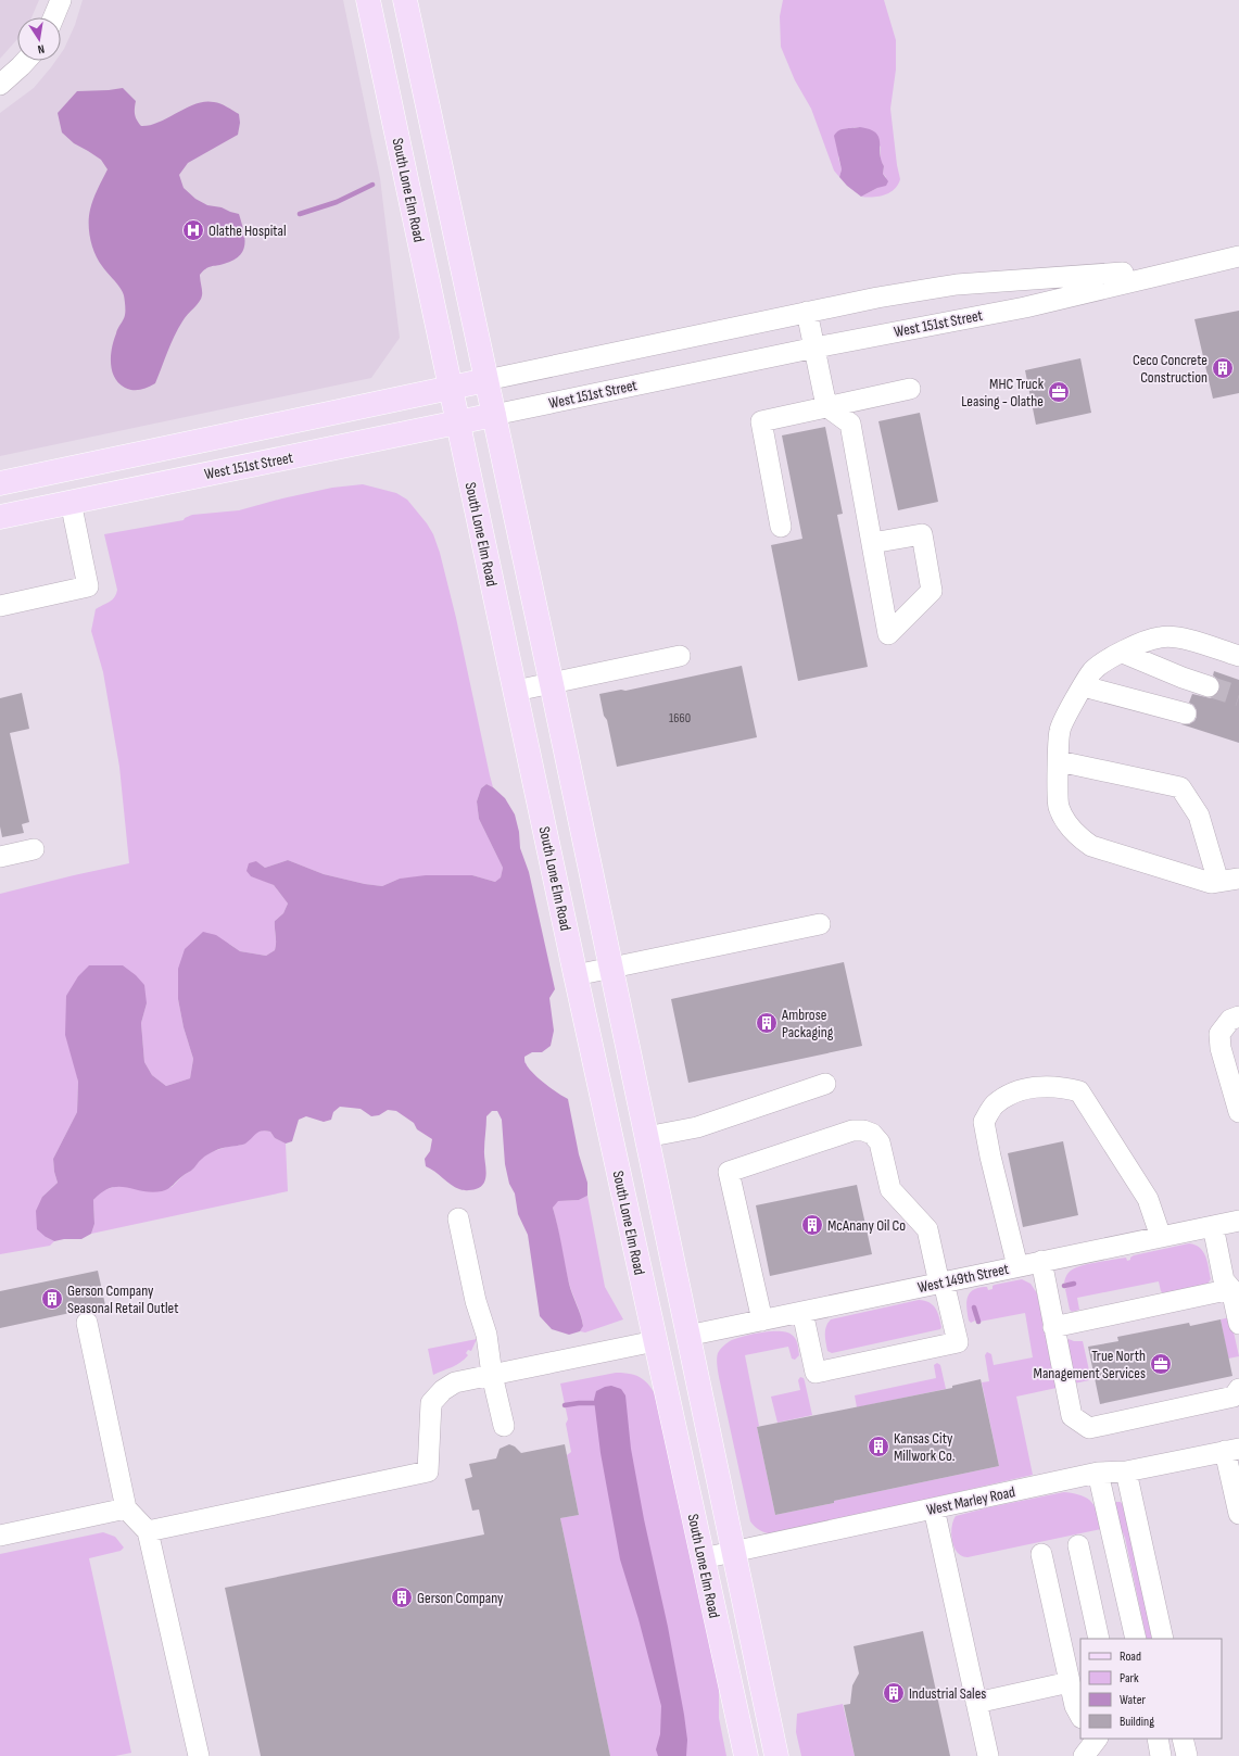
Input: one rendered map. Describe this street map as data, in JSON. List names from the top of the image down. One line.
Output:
{"streets":{"main road":["South Lone Elm Road","West 151st Street"],"street":["West 149th Street","West Marley Road"]},"crossings":[["South Lone Elm Road","West 151st Street"],["South Lone Elm Road","West 149th Street"],["South Lone Elm Road","West Marley Road"]],"places":{"hospital":["Olathe Hospital"],"building":["Ceco Concrete Construction","Ambrose Packaging","McAnany Oil Co","Gerson Company Seasonal Retail Outlet","Kansas City Millwork Co.","Gerson Company","Industrial Sales"],"office":["MHC Truck Leasing - Olathe","True North Management Services"]},"house_numbers":["1660"],"legend":["Road","Park","Water","Building"],"north":"bottom"}
